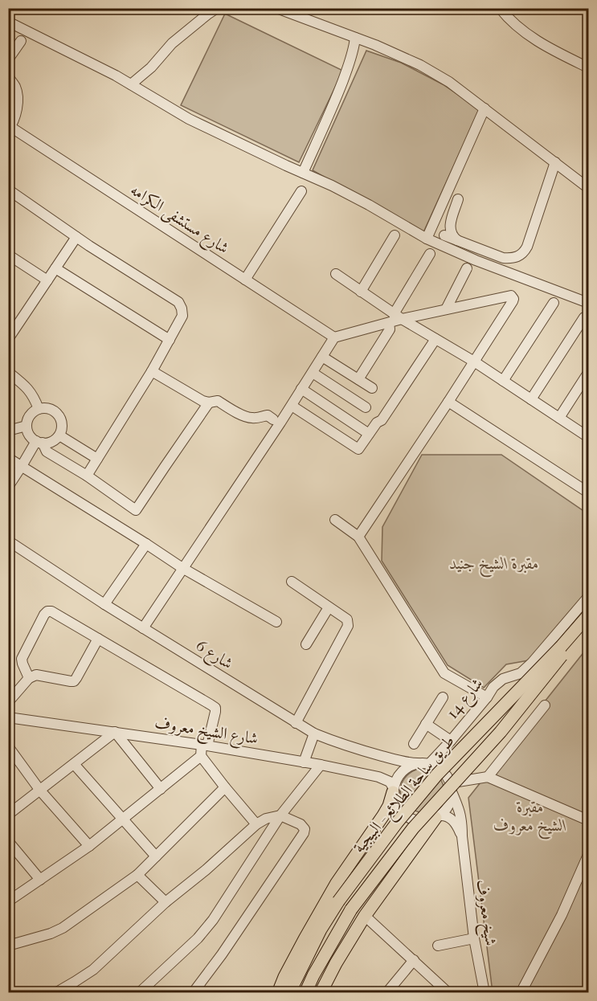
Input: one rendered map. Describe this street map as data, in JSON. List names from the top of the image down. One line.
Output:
{"streets":{"main road":["طريق ساحة الطلائع - البيجية"],"street":["شارع مستشفى الكرامه","شارع 6","شارع 14","شارع الشيخ معروف","شیخ معروف"]},"crossings":[["شارع 6","شارع 14"],["شارع 6","شارع الشيخ معروف"],["شارع 6","شیخ معروف"],["شارع 14","شارع الشيخ معروف"],["شارع 14","شیخ معروف"],["شارع الشيخ معروف","شیخ معروف"]],"parks":["مقبرة الشيخ جنيد","مقبرة الشيخ معروف"]}
